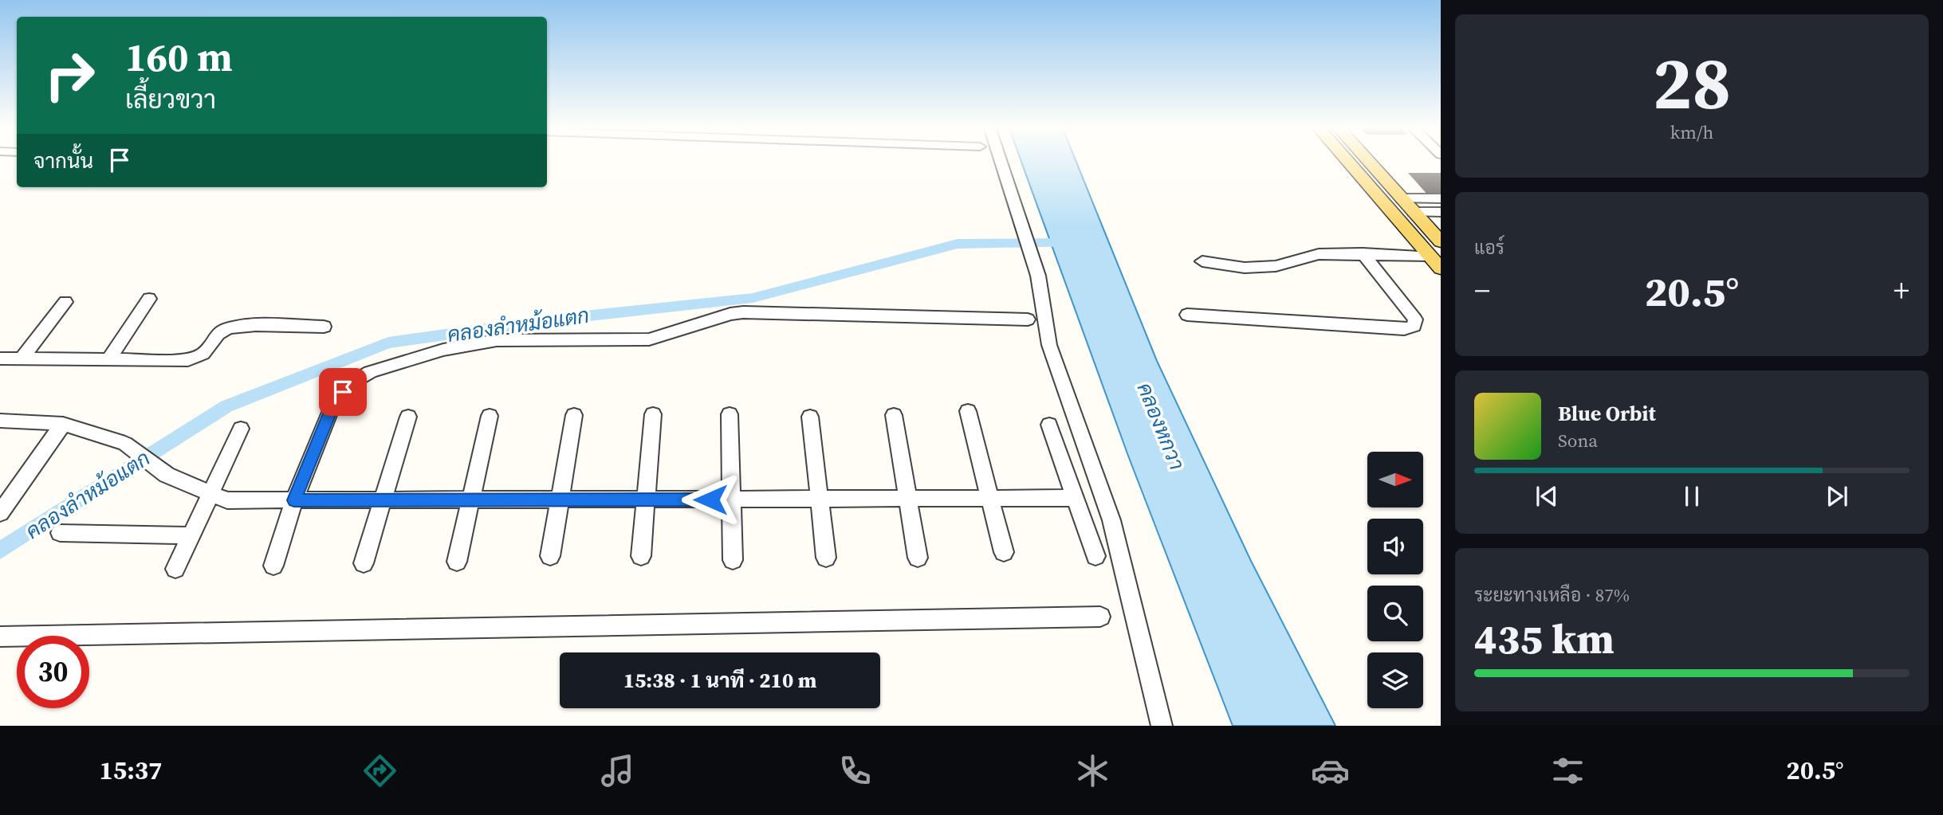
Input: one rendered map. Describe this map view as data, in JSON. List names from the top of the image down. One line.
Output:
{"water":["คลองลำหม้อแตก","คลองหกวา"],"north":"right","page":{"tile":[["28","km/h"],"แอร์",["ระยะทางเหลือ · 87%","435 km"]],"turn":["160 m","เลี้ยวขวา"],"then":"จากนั้น","heat":["−","20.5°","+"],"song":["Blue Orbit","Sona"],"limit":"30","trip":"15:38 · 1 นาที · 210 m","tabs":["15:37","20.5°"]}}
